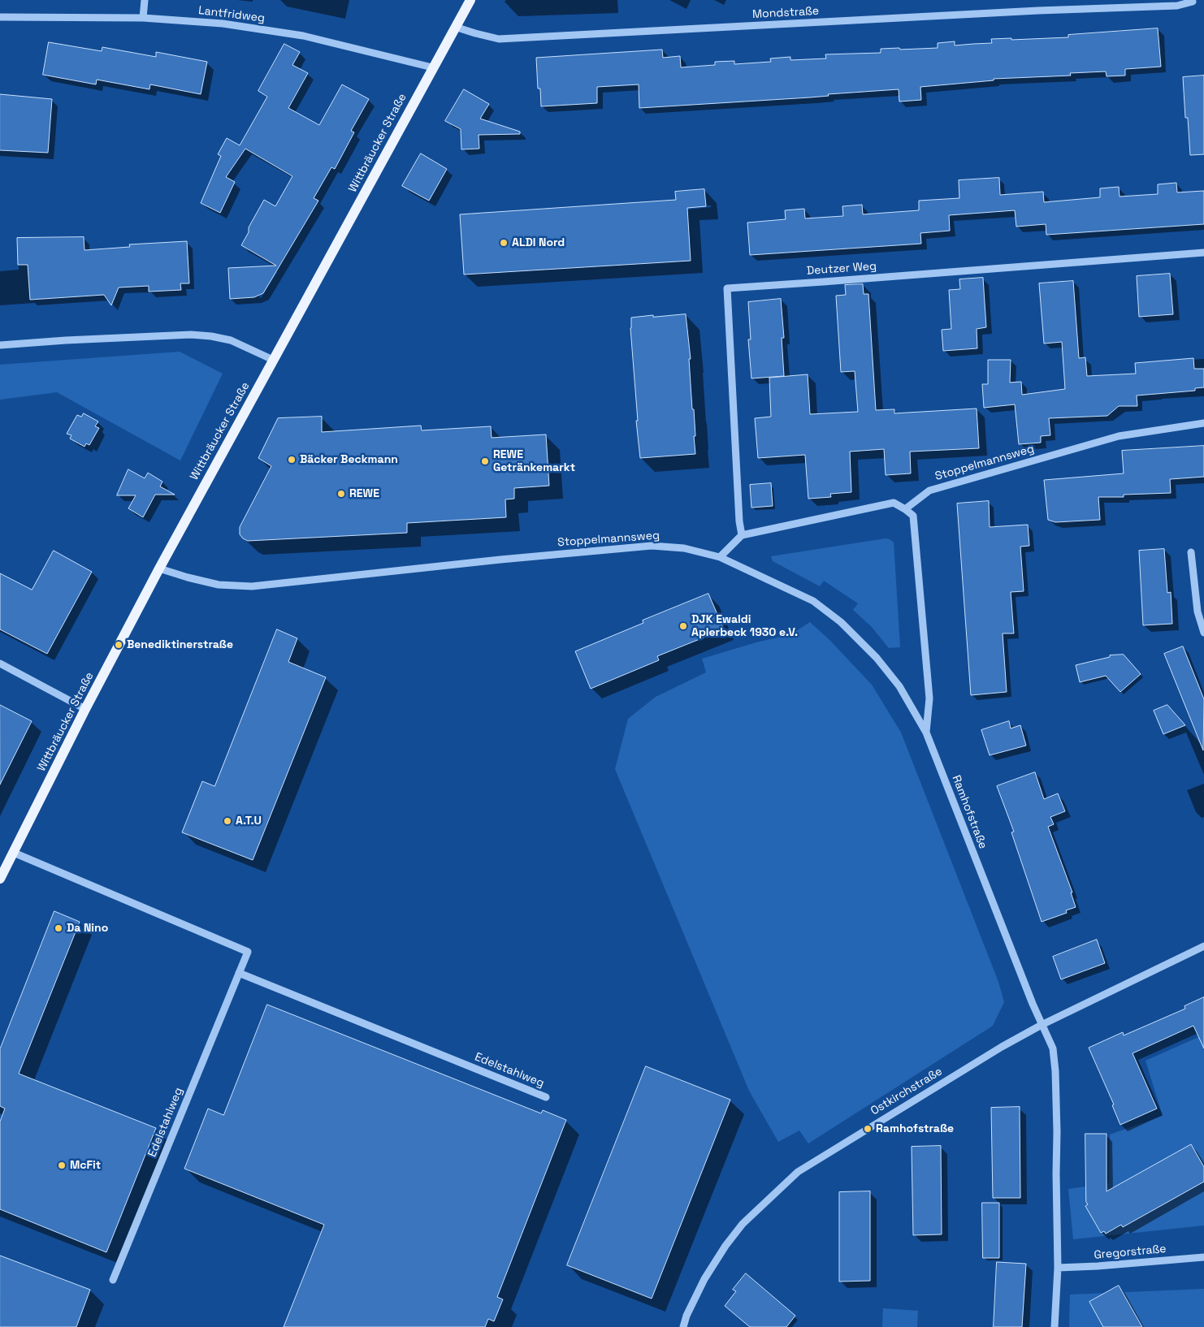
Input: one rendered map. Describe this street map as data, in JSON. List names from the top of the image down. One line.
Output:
{"streets":{"main road":["Wittbräucker Straße"],"street":["Mondstraße","Lantfridweg","Deutzer Weg","Stoppelmannsweg","Ramhofstraße","Edelstahlweg","Ostkirchstraße","Gregorstraße"]},"crossings":[["Mondstraße","Wittbräucker Straße"],["Lantfridweg","Wittbräucker Straße"],["Wittbräucker Straße","Stoppelmannsweg"],["Wittbräucker Straße","Edelstahlweg"],["Stoppelmannsweg","Ramhofstraße"],["Ramhofstraße","Ostkirchstraße"],["Ramhofstraße","Gregorstraße"]],"places":["ALDI Nord","Bäcker Beckmann","REWE Getränkemarkt","REWE","DJK Ewaldi Aplerbeck 1930 e.V.","Benediktinerstraße","A.T.U","Da Nino","Ramhofstraße","McFit"]}
